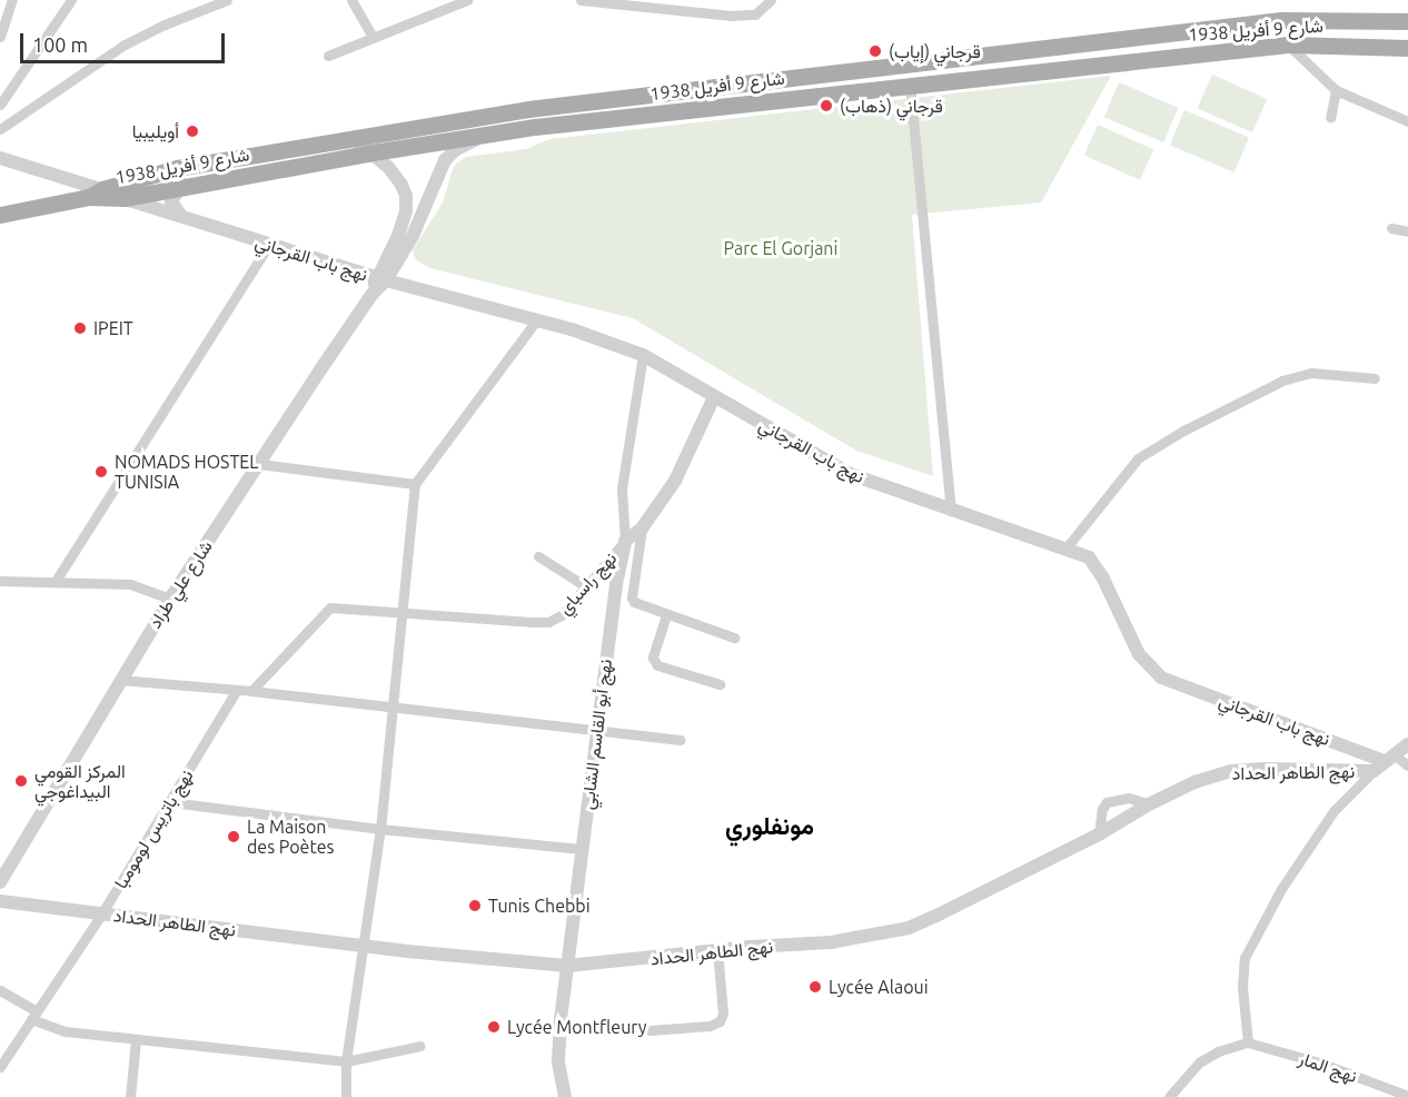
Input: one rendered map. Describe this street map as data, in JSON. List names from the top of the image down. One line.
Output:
{"streets":{"main road":["شارع 9 أفريل 1938"],"street":["نهج باب القرجاني","نهج راسباي","شارع علي طراد","نهج أبو القاسم الشابي","نهج الطاهر الحداد","نهج باتريس لومومبا","نهج المار"]},"crossings":[["شارع 9 أفريل 1938","نهج باب القرجاني"],["شارع 9 أفريل 1938","شارع علي طراد"],["نهج باب القرجاني","نهج راسباي"],["نهج باب القرجاني","شارع علي طراد"],["نهج باب القرجاني","نهج الطاهر الحداد"],["نهج راسباي","نهج أبو القاسم الشابي"],["نهج أبو القاسم الشابي","نهج الطاهر الحداد"],["نهج الطاهر الحداد","نهج باتريس لومومبا"]],"districts":["مونفلوري"],"parks":["Parc El Gorjani"],"places":["قرجاني (إياب)","قرجاني (ذهاب)","أويليبيا","IPEIT","NOMADS HOSTEL TUNISIA","المركز القومي البيداغوجي","La Maison des Poètes","Tunis Chebbi","Lycée Alaoui","Lycée Montfleury"],"scale_bar":"100 m"}
